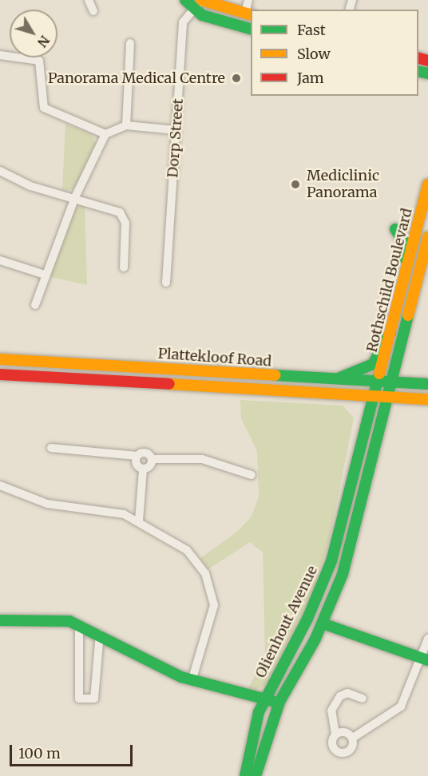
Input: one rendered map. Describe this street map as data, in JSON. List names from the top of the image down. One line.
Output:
{"streets":{"street":["Dorp Street","Rothschild Boulevard","Plattekloof Road","Olienhout Avenue"]},"crossings":[["Rothschild Boulevard","Plattekloof Road"],["Rothschild Boulevard","Olienhout Avenue"],["Plattekloof Road","Olienhout Avenue"]],"places":["Panorama Medical Centre","Mediclinic Panorama"],"legend":["Fast","Slow","Jam"],"scale_bar":"100 m","north":"bottom right"}
